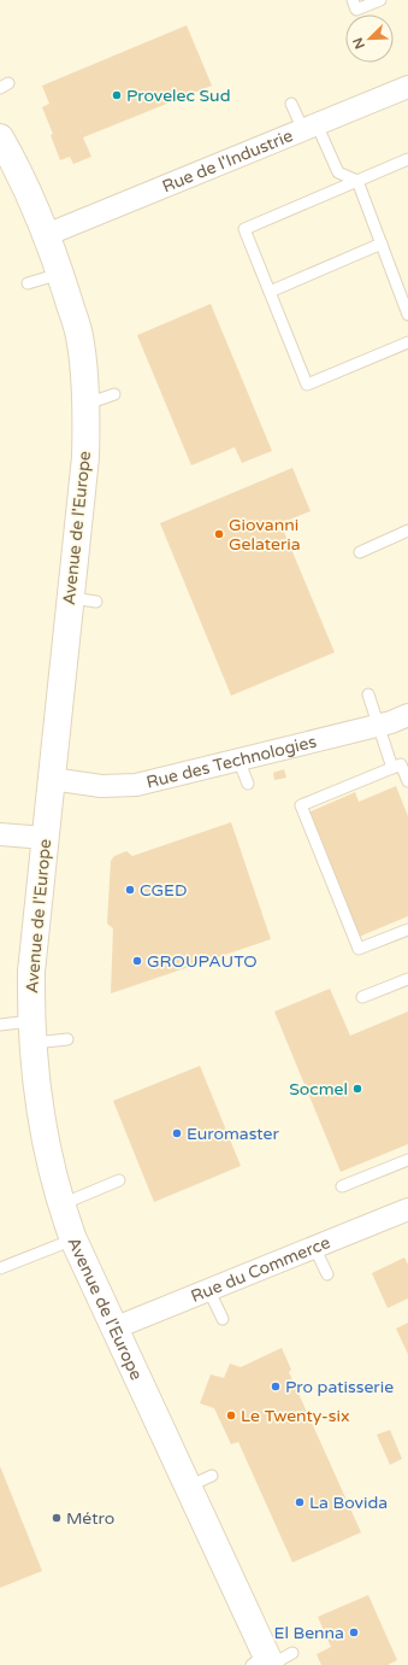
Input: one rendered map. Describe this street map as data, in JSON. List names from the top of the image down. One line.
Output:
{"streets":{"street":["Rue de l'Industrie","Avenue de l'Europe","Rue des Technologies","Rue du Commerce"]},"crossings":[["Rue de l'Industrie","Avenue de l'Europe"],["Avenue de l'Europe","Rue des Technologies"],["Avenue de l'Europe","Rue du Commerce"]],"places":["Provelec Sud","Giovanni Gelateria","CGED","GROUPAUTO","Socmel","Euromaster","Pro patisserie","Le Twenty-six","La Bovida","Métro","El Benna"],"north":"bottom left"}
